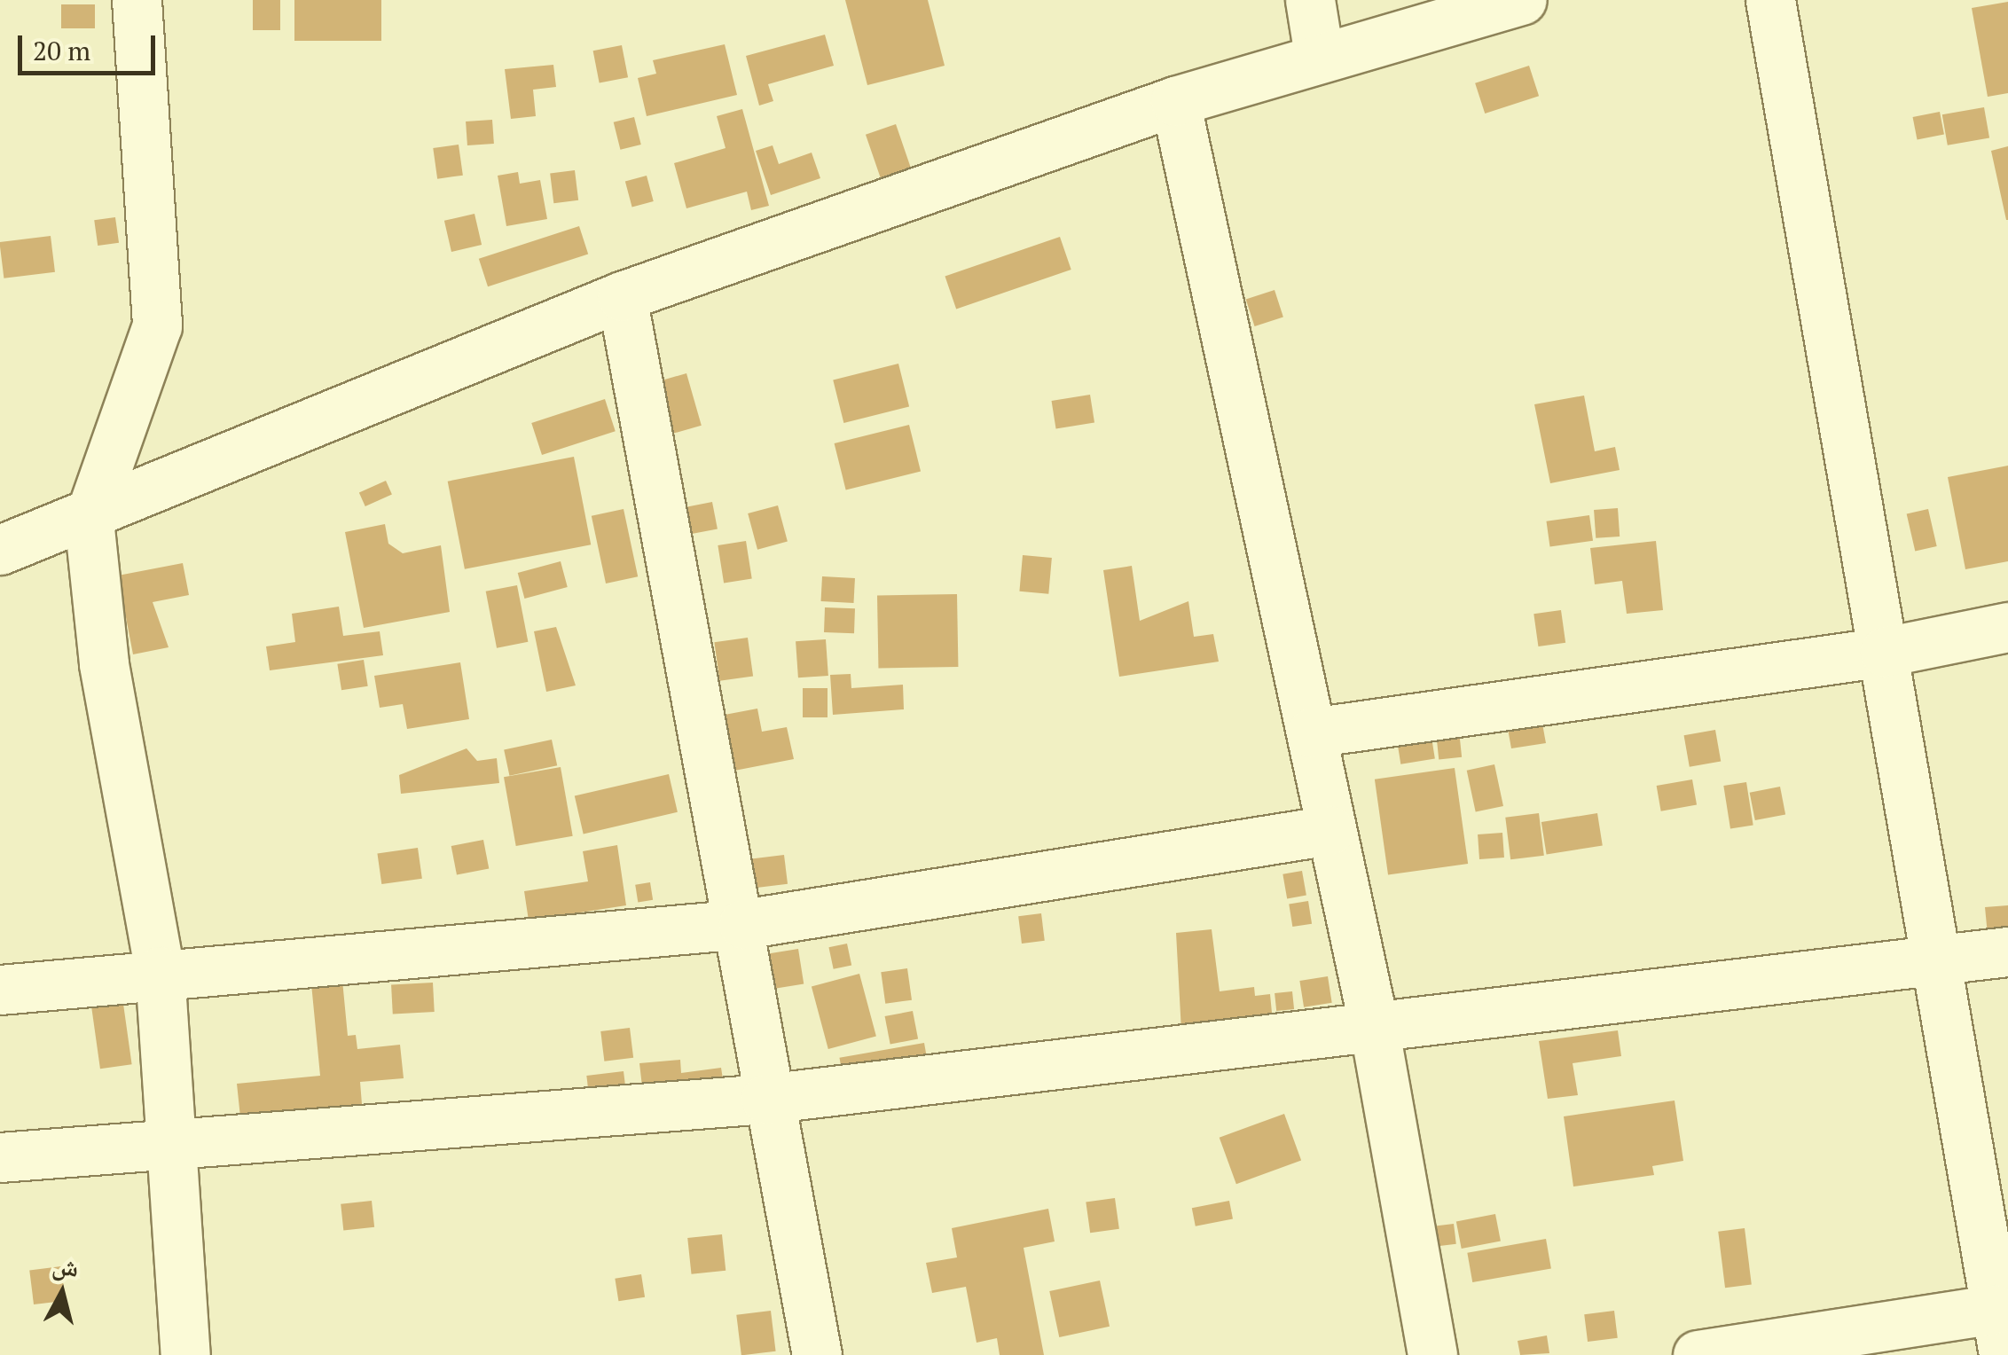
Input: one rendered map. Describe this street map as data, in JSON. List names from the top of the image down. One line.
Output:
{"scale_bar":"20 m","north":"top"}
